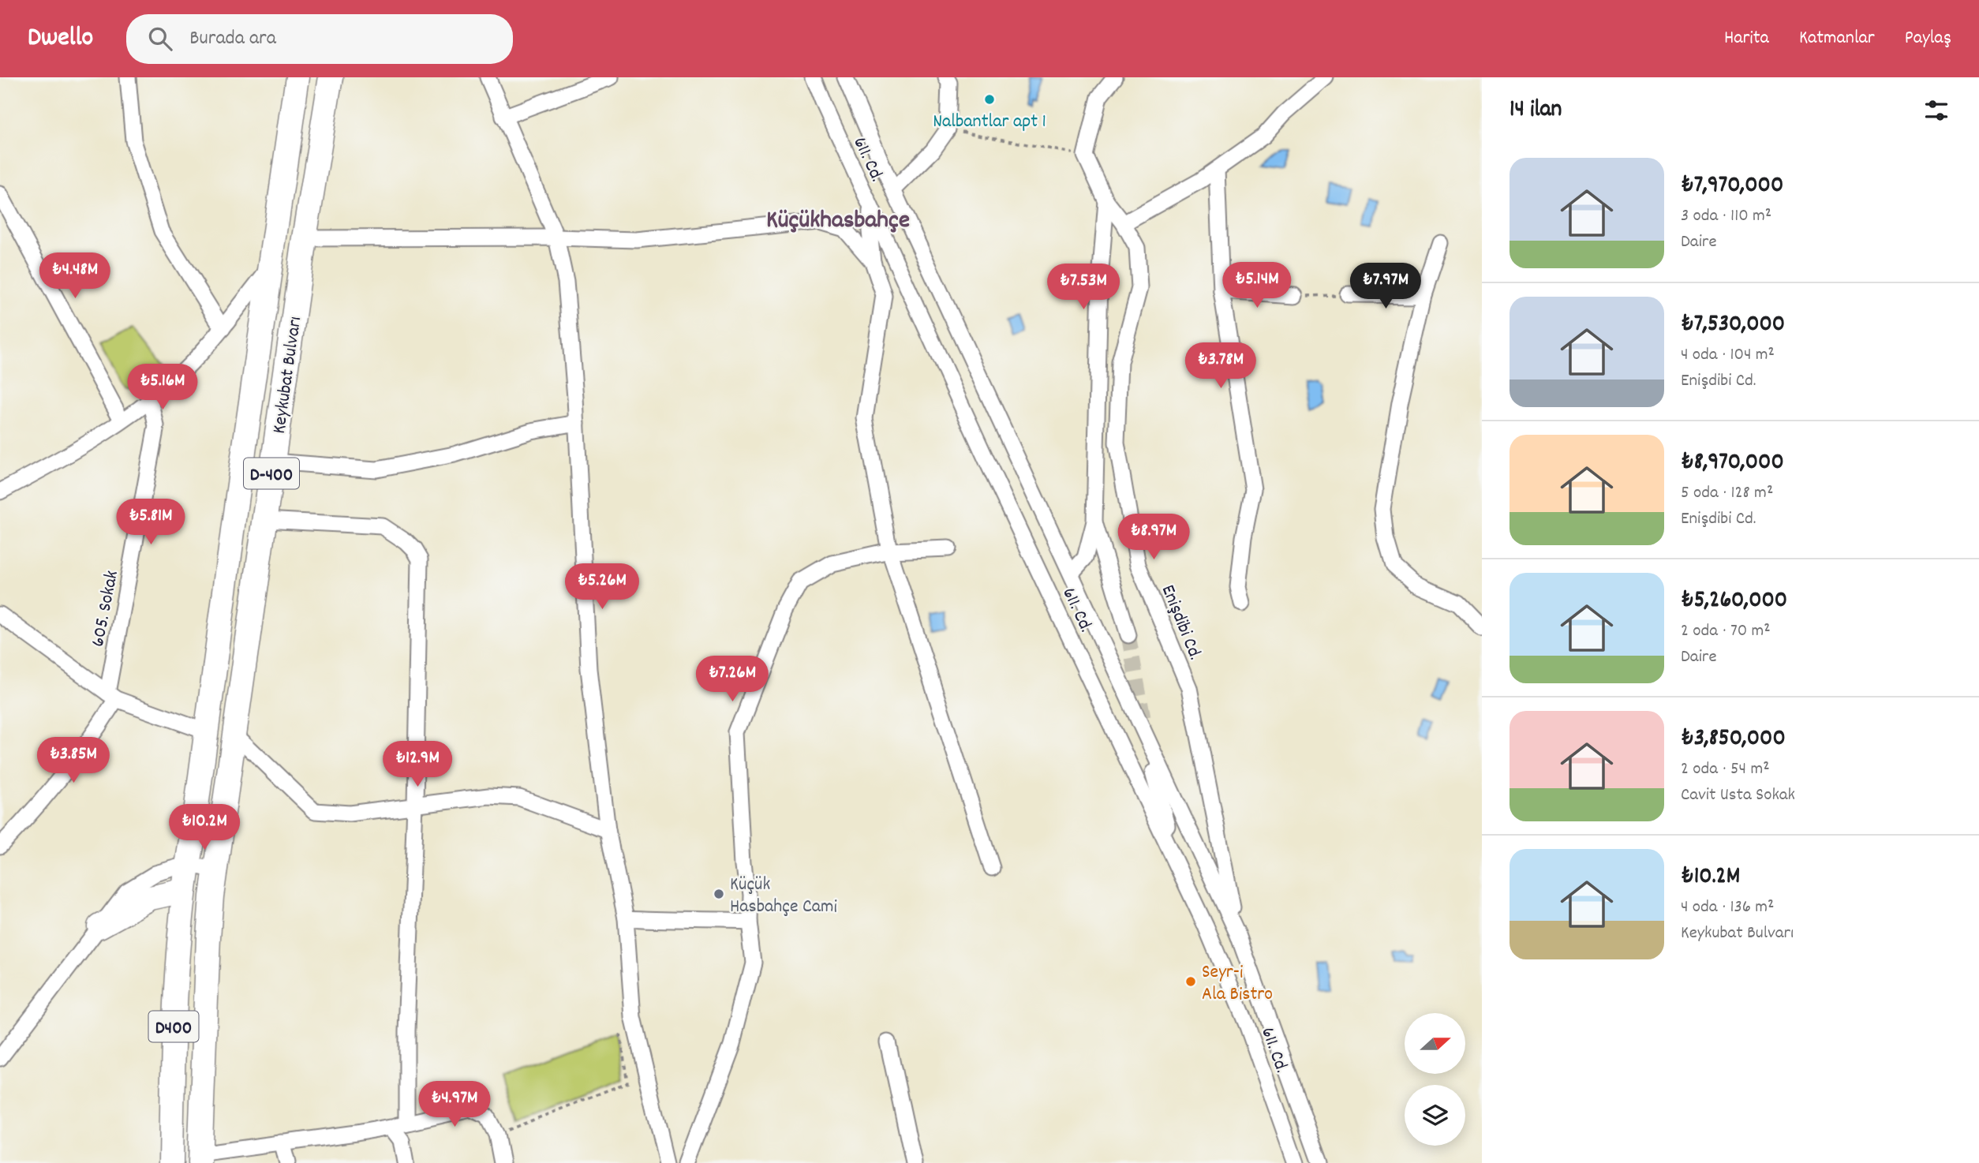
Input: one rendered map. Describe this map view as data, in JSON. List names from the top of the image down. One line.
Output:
{"streets":{"highway":["Keykubat Bulvarı","D-400","D400"],"street":["611. Cd.","605. Sokak","Enişdibi Cd."]},"crossings":[["611. Cd.","Enişdibi Cd."],["Keykubat Bulvarı","D-400"],["D-400","D400"]],"districts":["Küçükhasbahçe"],"places":["Nalbantlar apt 1","Küçük Hasbahçe Cami","Seyr-i Ala Bistro"],"north":"right","page":{"header":"Dwello","search":"Burada ara","nav":["Harita","Katmanlar","Paylaş"],"heading":"14 ilan","list":[{"name":"₺7,970,000","note":"3 oda · 110 m² · Daire"},{"name":"₺7,530,000","note":"4 oda · 104 m² · Enişdibi Cd."},{"name":"₺8,970,000","note":"5 oda · 128 m² · Enişdibi Cd."},{"name":"₺5,260,000","note":"2 oda · 70 m² · Daire"},{"name":"₺3,850,000","note":"2 oda · 54 m² · Cavit Usta Sokak"},{"name":"₺10.2M","note":"4 oda · 136 m² · Keykubat Bulvarı"}],"price":["₺4.48M","₺5.14M","₺7.97M","₺7.53M","₺3.78M","₺5.16M","₺5.81M","₺8.97M","₺5.26M","₺7.26M","₺3.85M","₺12.9M","₺10.2M","₺4.97M"]}}
